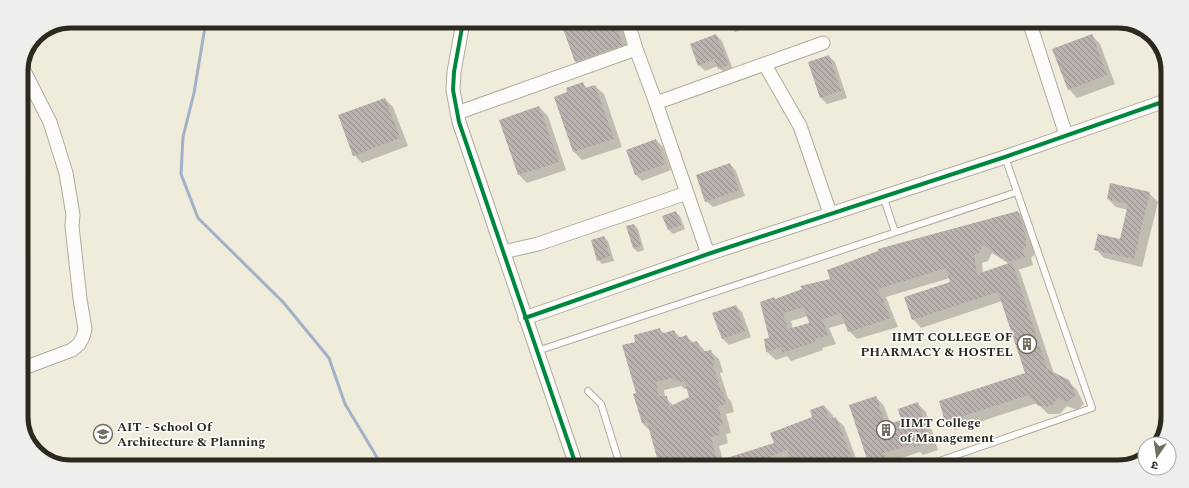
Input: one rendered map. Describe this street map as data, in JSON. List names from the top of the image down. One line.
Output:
{"places":{"building":["IIMT COLLEGE OF PHARMACY & HOSTEL","IIMT College of Management"],"school or university":["AIT - School Of Architecture & Planning"]},"north":"bottom"}
